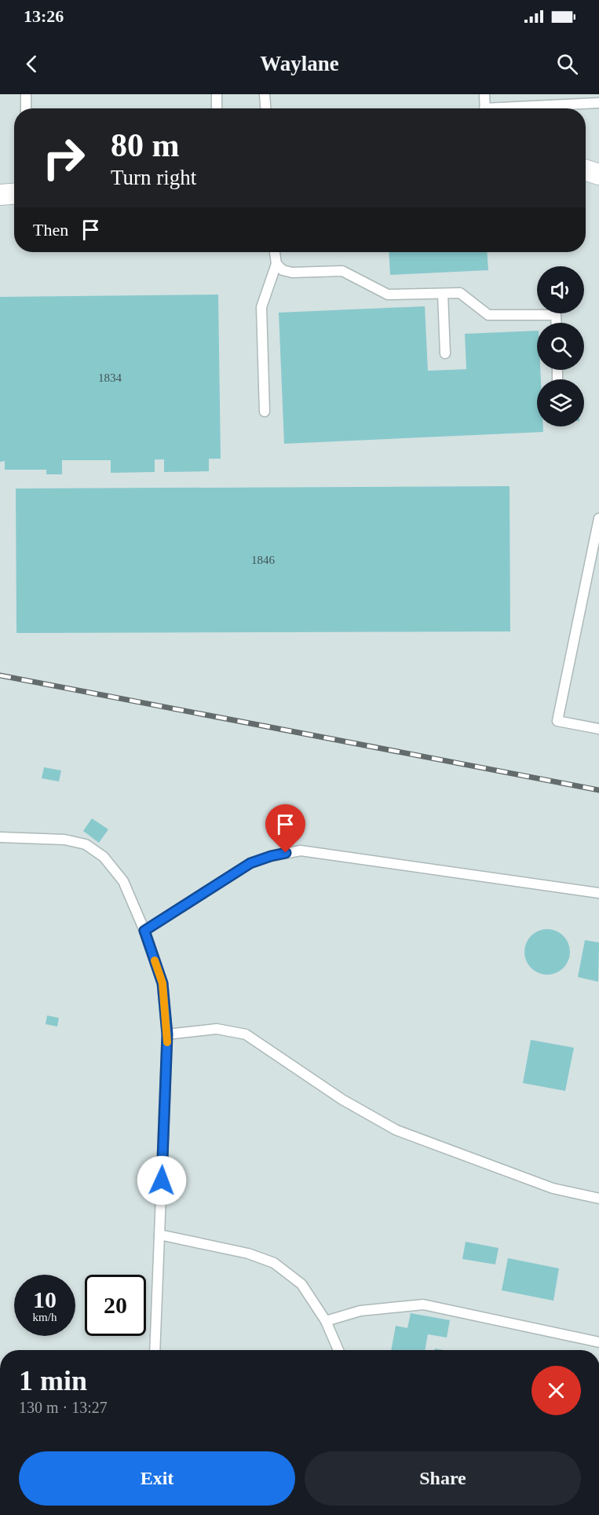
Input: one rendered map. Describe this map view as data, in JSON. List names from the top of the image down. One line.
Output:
{"house_numbers":["1834","1846"],"page":{"status":"13:26","header":"Waylane","turn":["80 m","Turn right"],"then":"Then","speed":"10 km/h","limit":"20","heading":["1 min","130 m · 13:27"],"buttons":["Exit","Share"]}}
